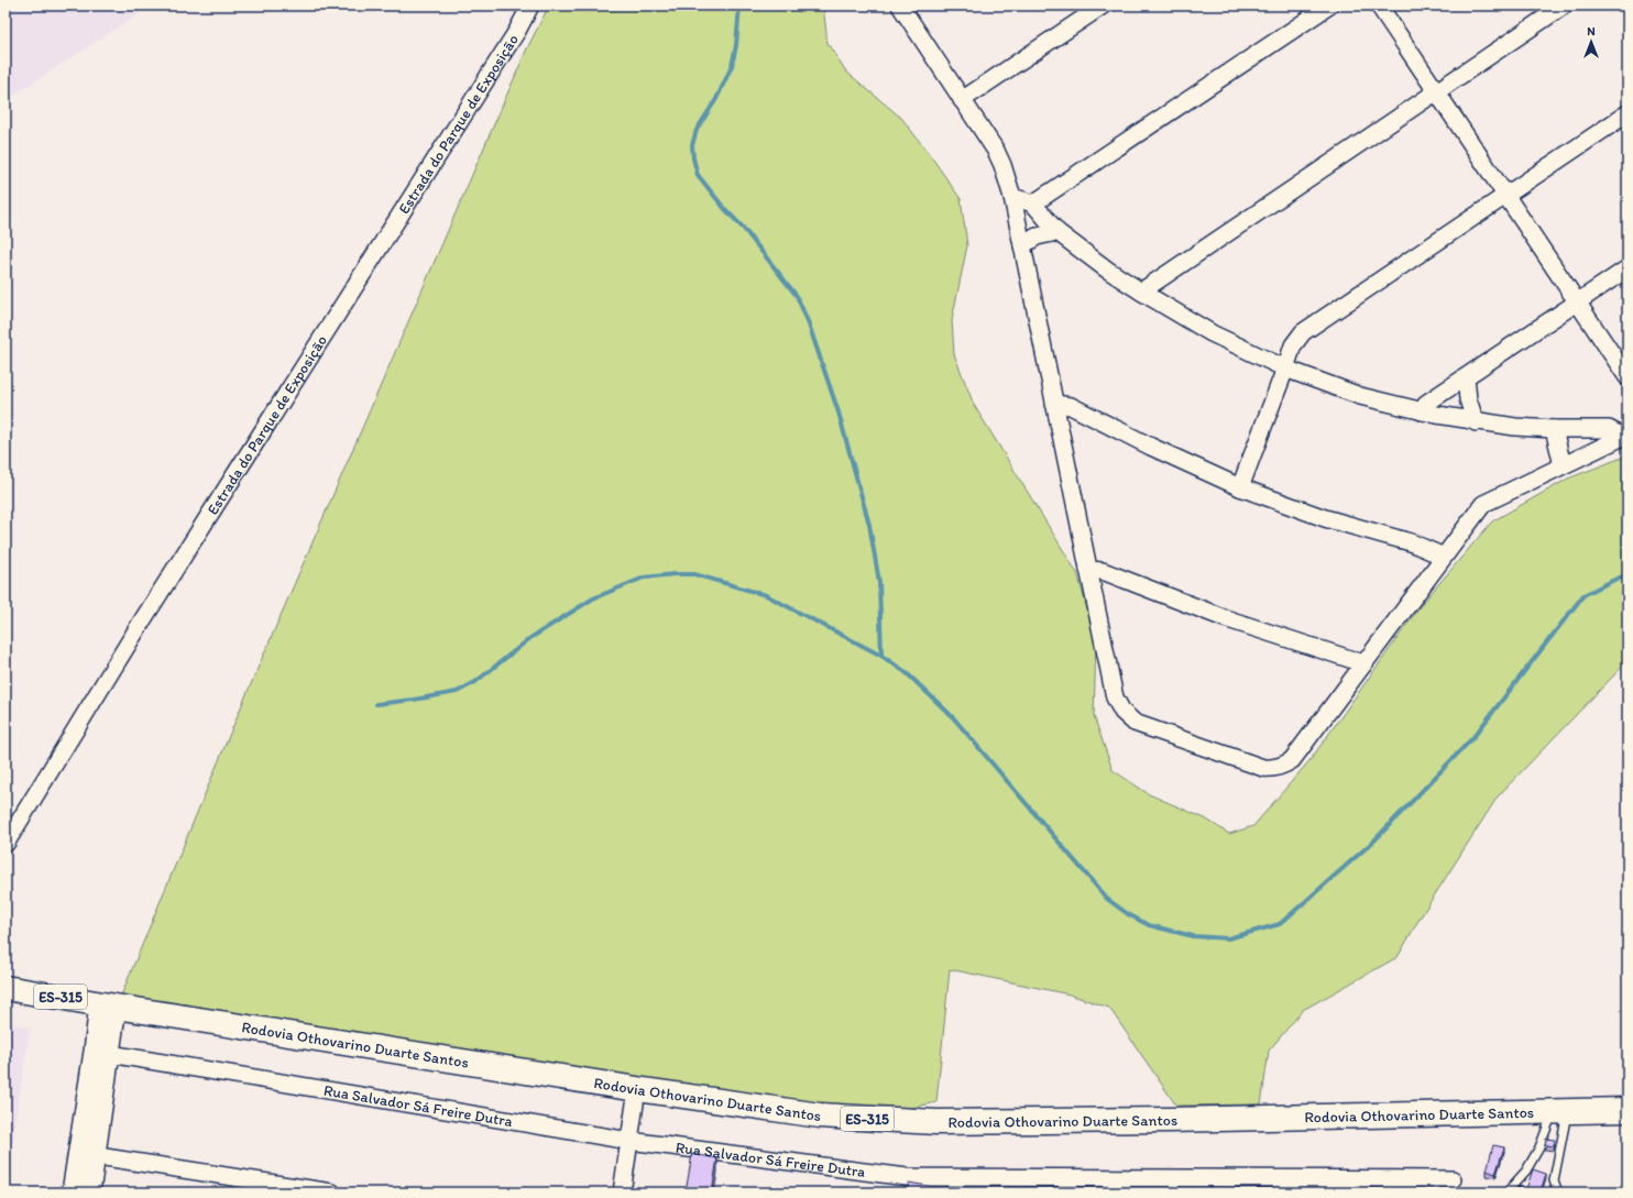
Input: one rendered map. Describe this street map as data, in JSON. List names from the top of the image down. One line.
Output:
{"streets":{"main road":["ES-315","Rodovia Othovarino Duarte Santos"],"street":["Estrada do Parque de Exposição","Rua Salvador Sá Freire Dutra"]},"north":"top"}
